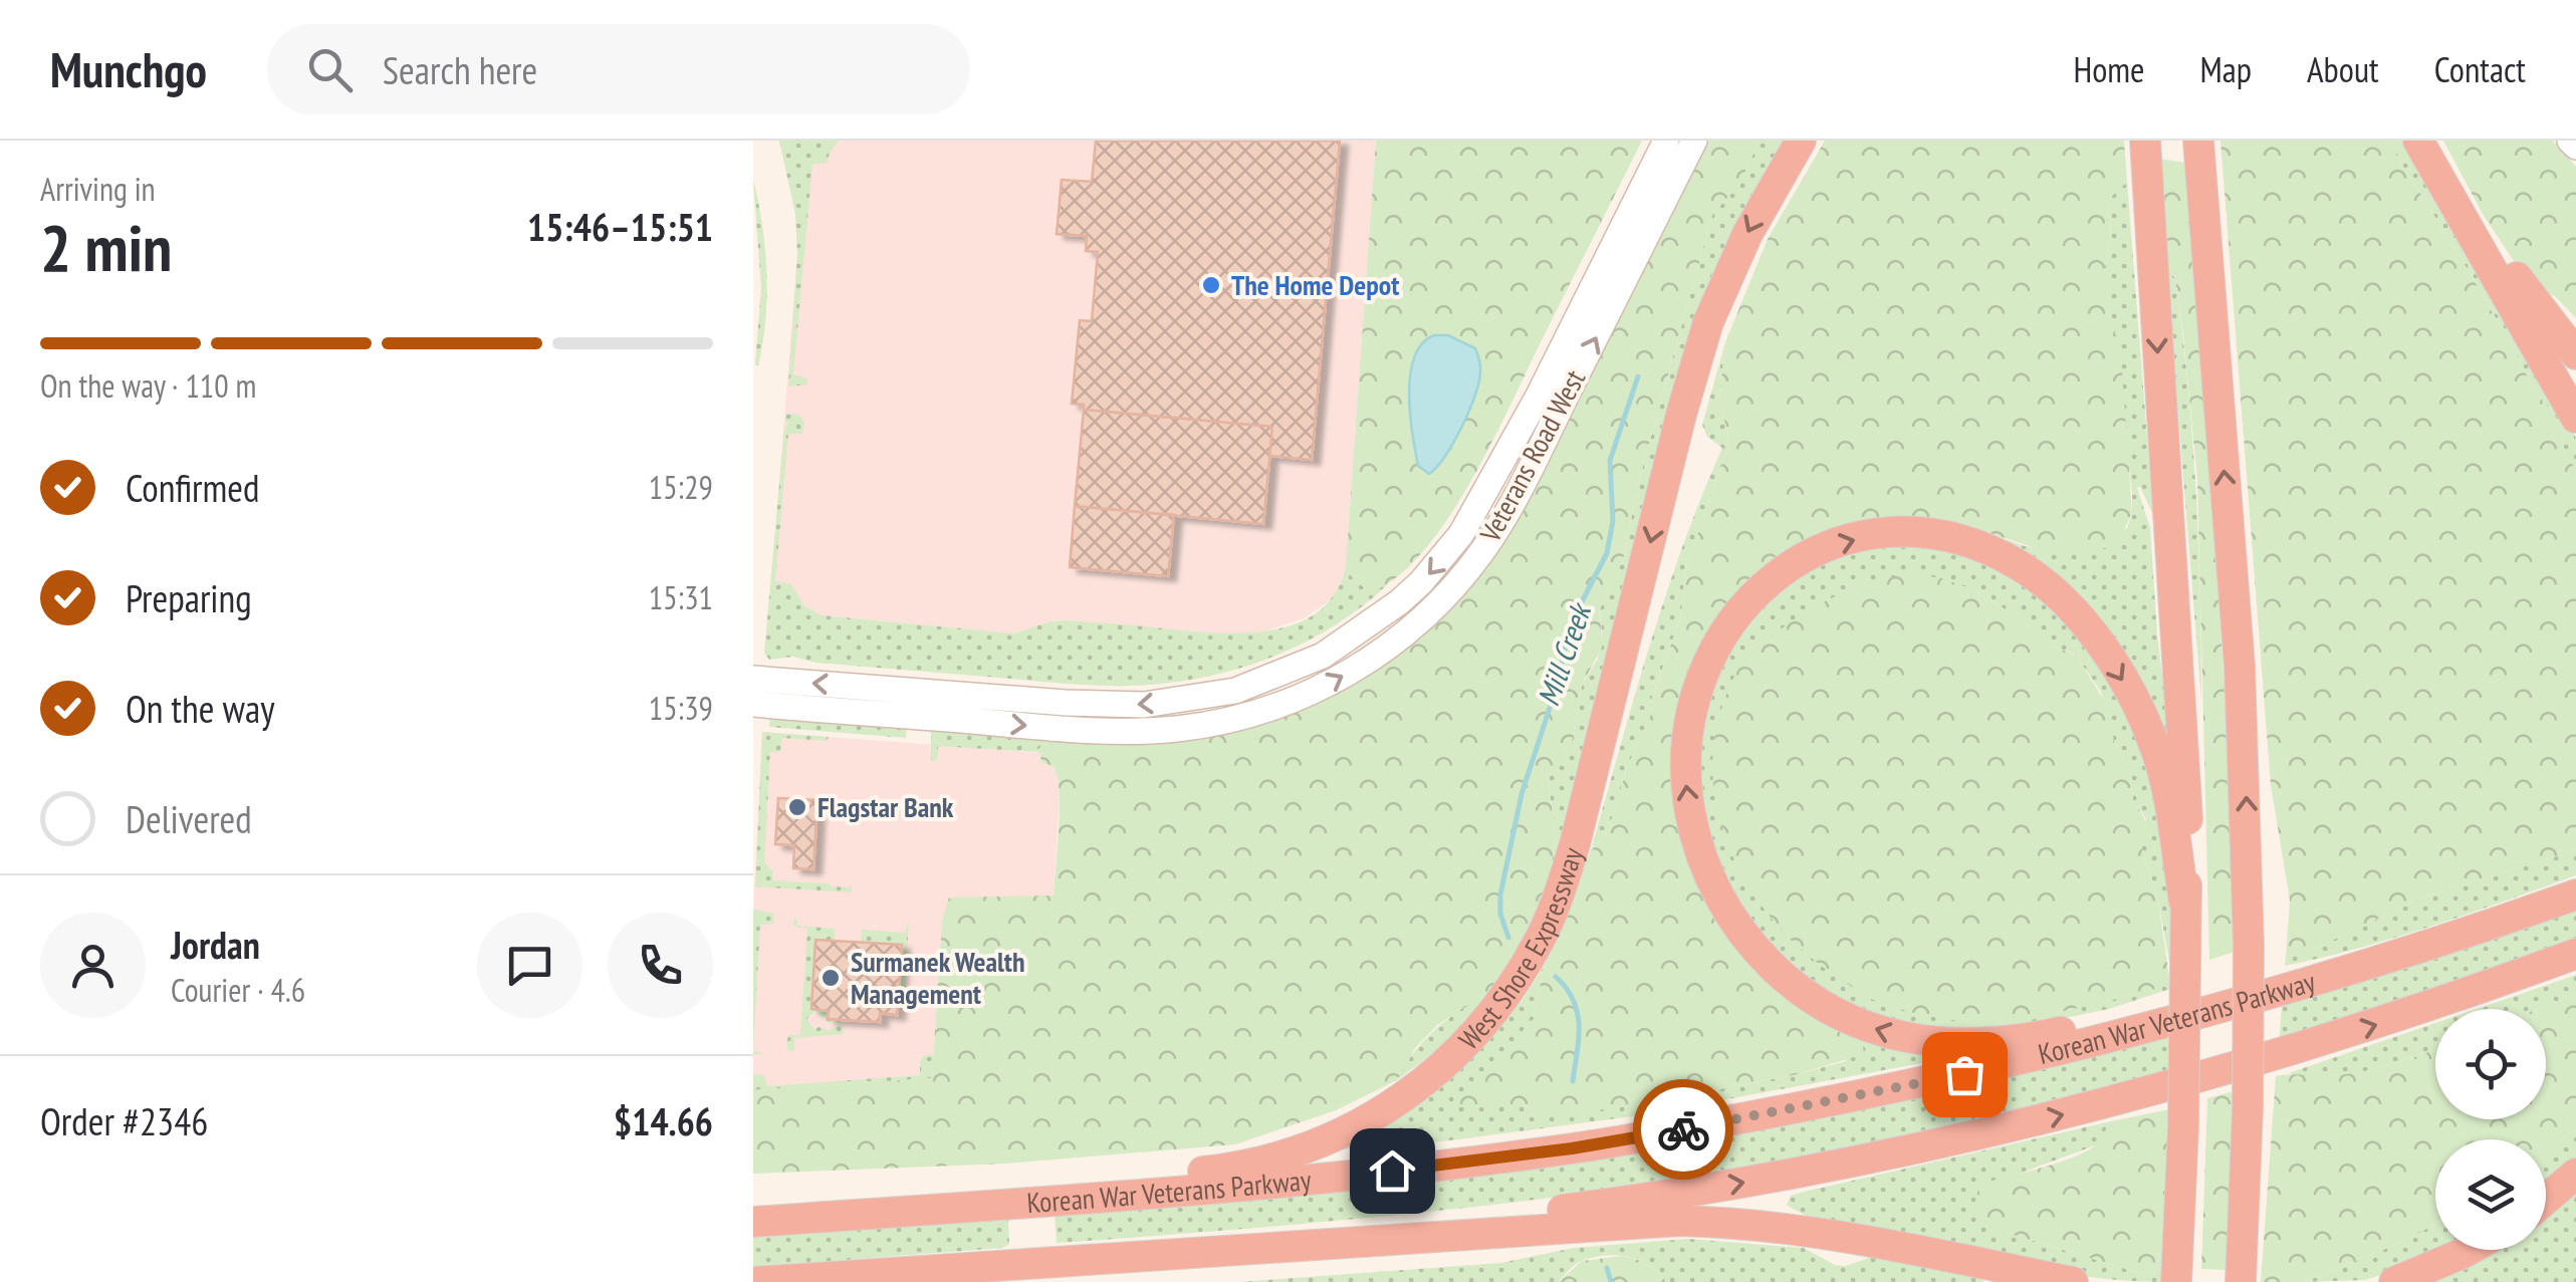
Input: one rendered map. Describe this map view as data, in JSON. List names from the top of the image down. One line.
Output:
{"streets":{"highway":["West Shore Expressway","Korean War Veterans Parkway"],"street":["Veterans Road West"]},"one_way":["West Shore Expressway"],"water":["Mill Creek"],"places":["The Home Depot","Flagstar Bank","Surmanek Wealth Management"],"page":{"header":"Munchgo","search":"Search here","nav":["Home","Map","About","Contact"],"heading":["2 min","Arriving in","15:46–15:51"],"panel":["Jordan","Courier · 4.6","Order #2346","$14.66"],"bar":"On the way · 110 m","list":[["Confirmed","15:29"],["Preparing","15:31"],["On the way","15:39"],"Delivered"]}}
